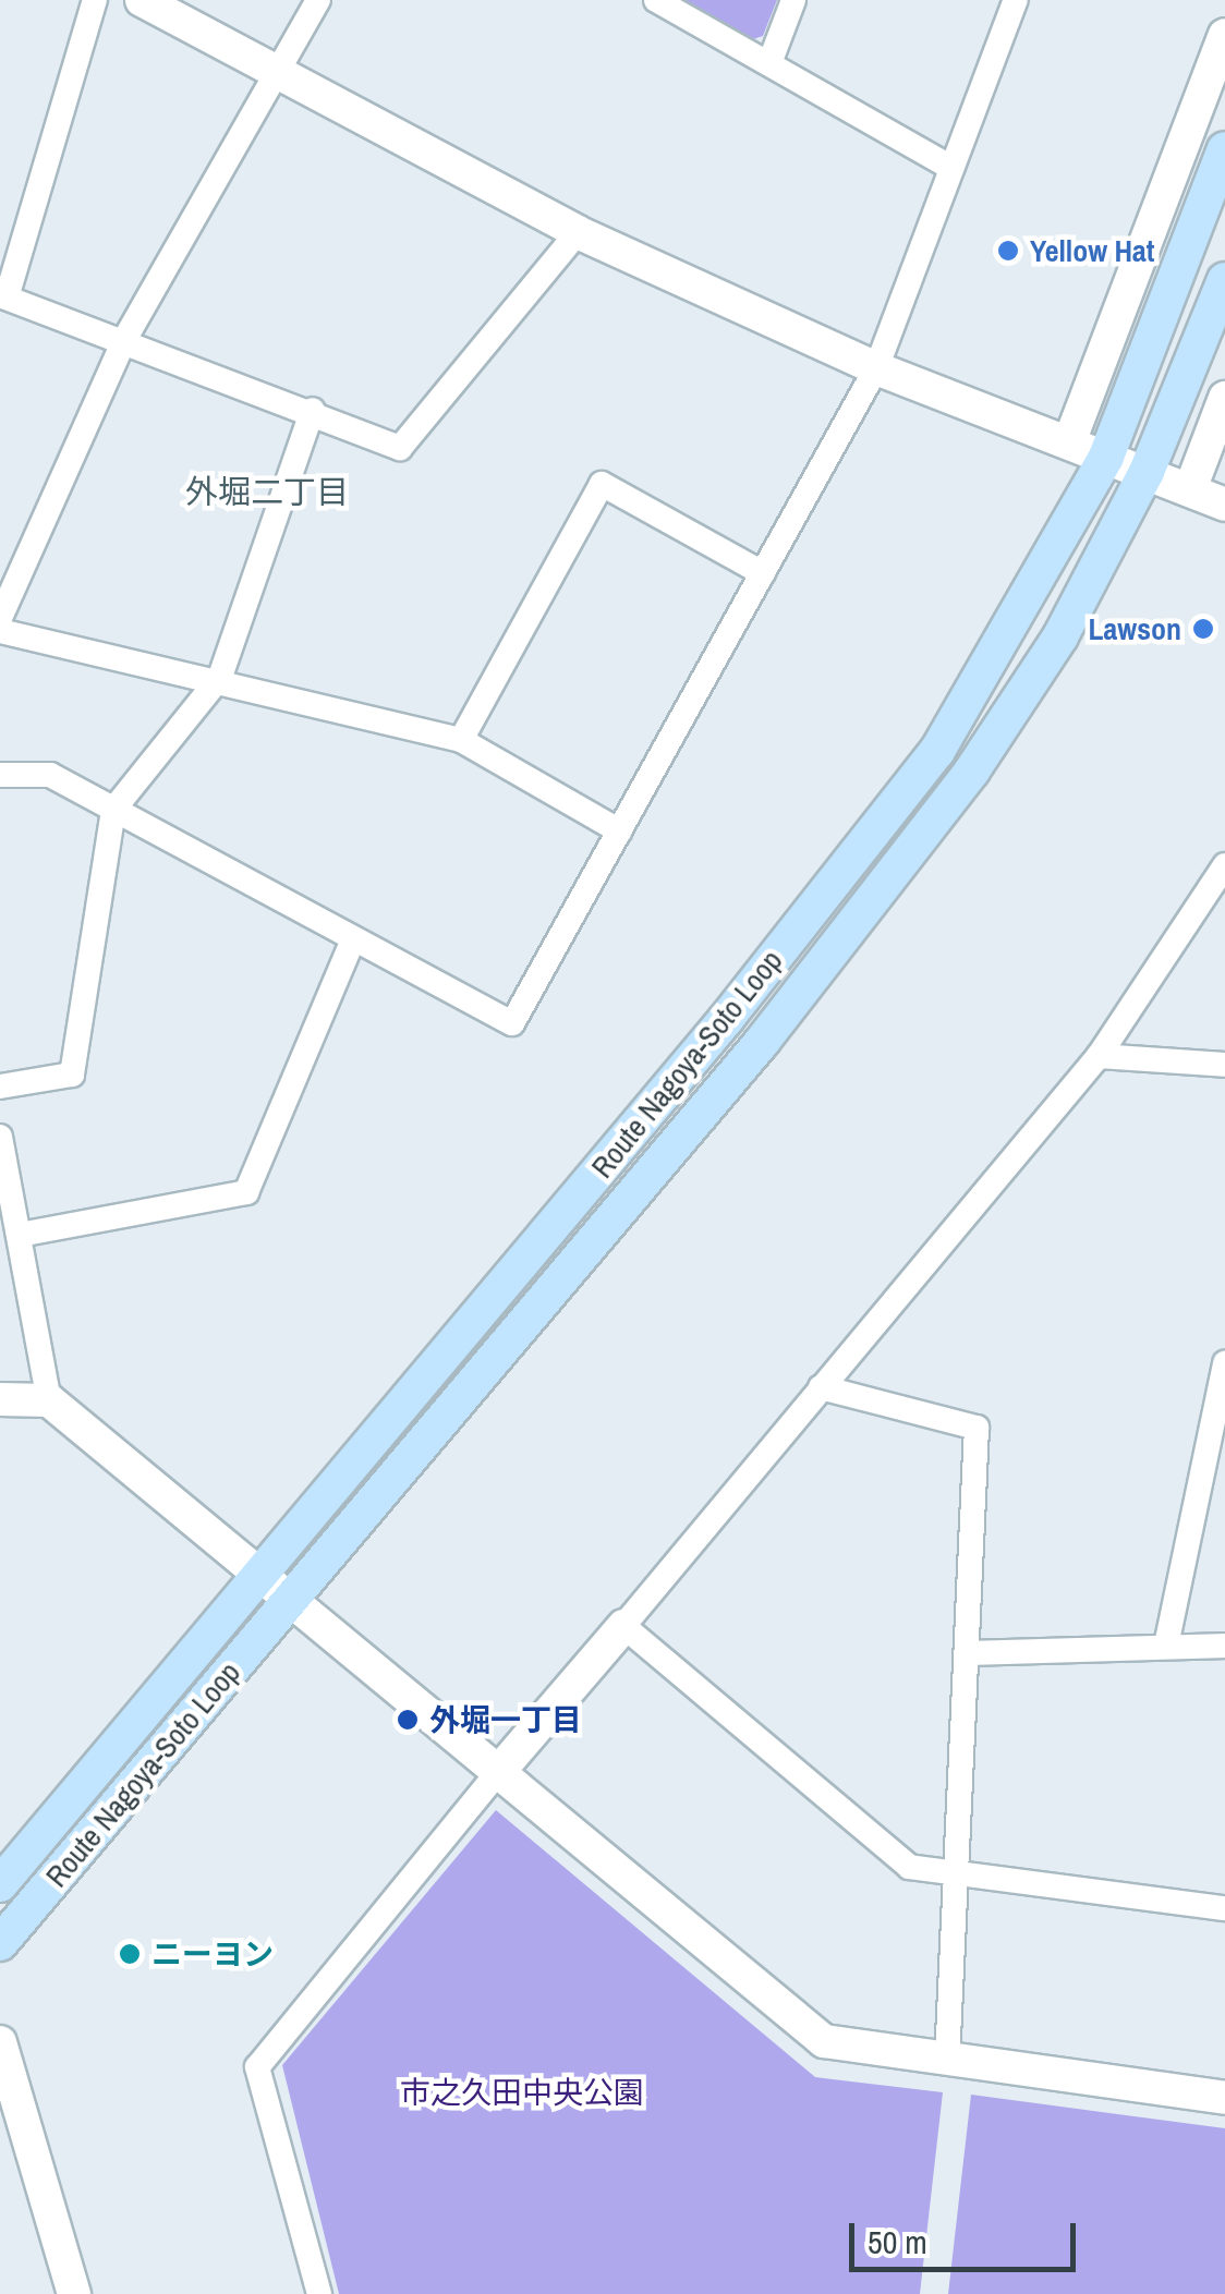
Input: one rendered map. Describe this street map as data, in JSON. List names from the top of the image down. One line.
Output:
{"streets":{"main road":["Route Nagoya-Soto Loop"]},"districts":["外堀二丁目"],"parks":["市之久田中央公園"],"places":["Yellow Hat","Lawson","外堀一丁目","ニーヨン"],"scale_bar":"50 m"}
